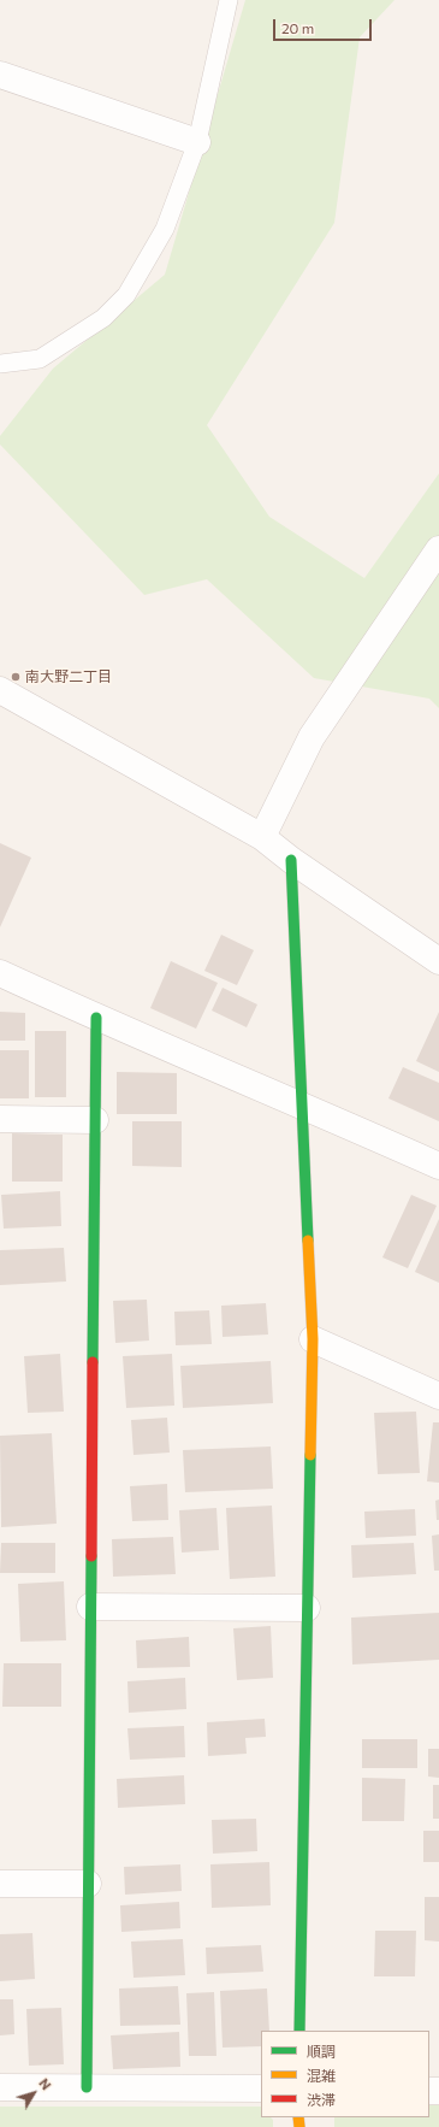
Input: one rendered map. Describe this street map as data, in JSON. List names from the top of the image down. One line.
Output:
{"places":["南大野二丁目"],"legend":["順調","混雑","渋滞"],"scale_bar":"20 m","north":"top right"}
